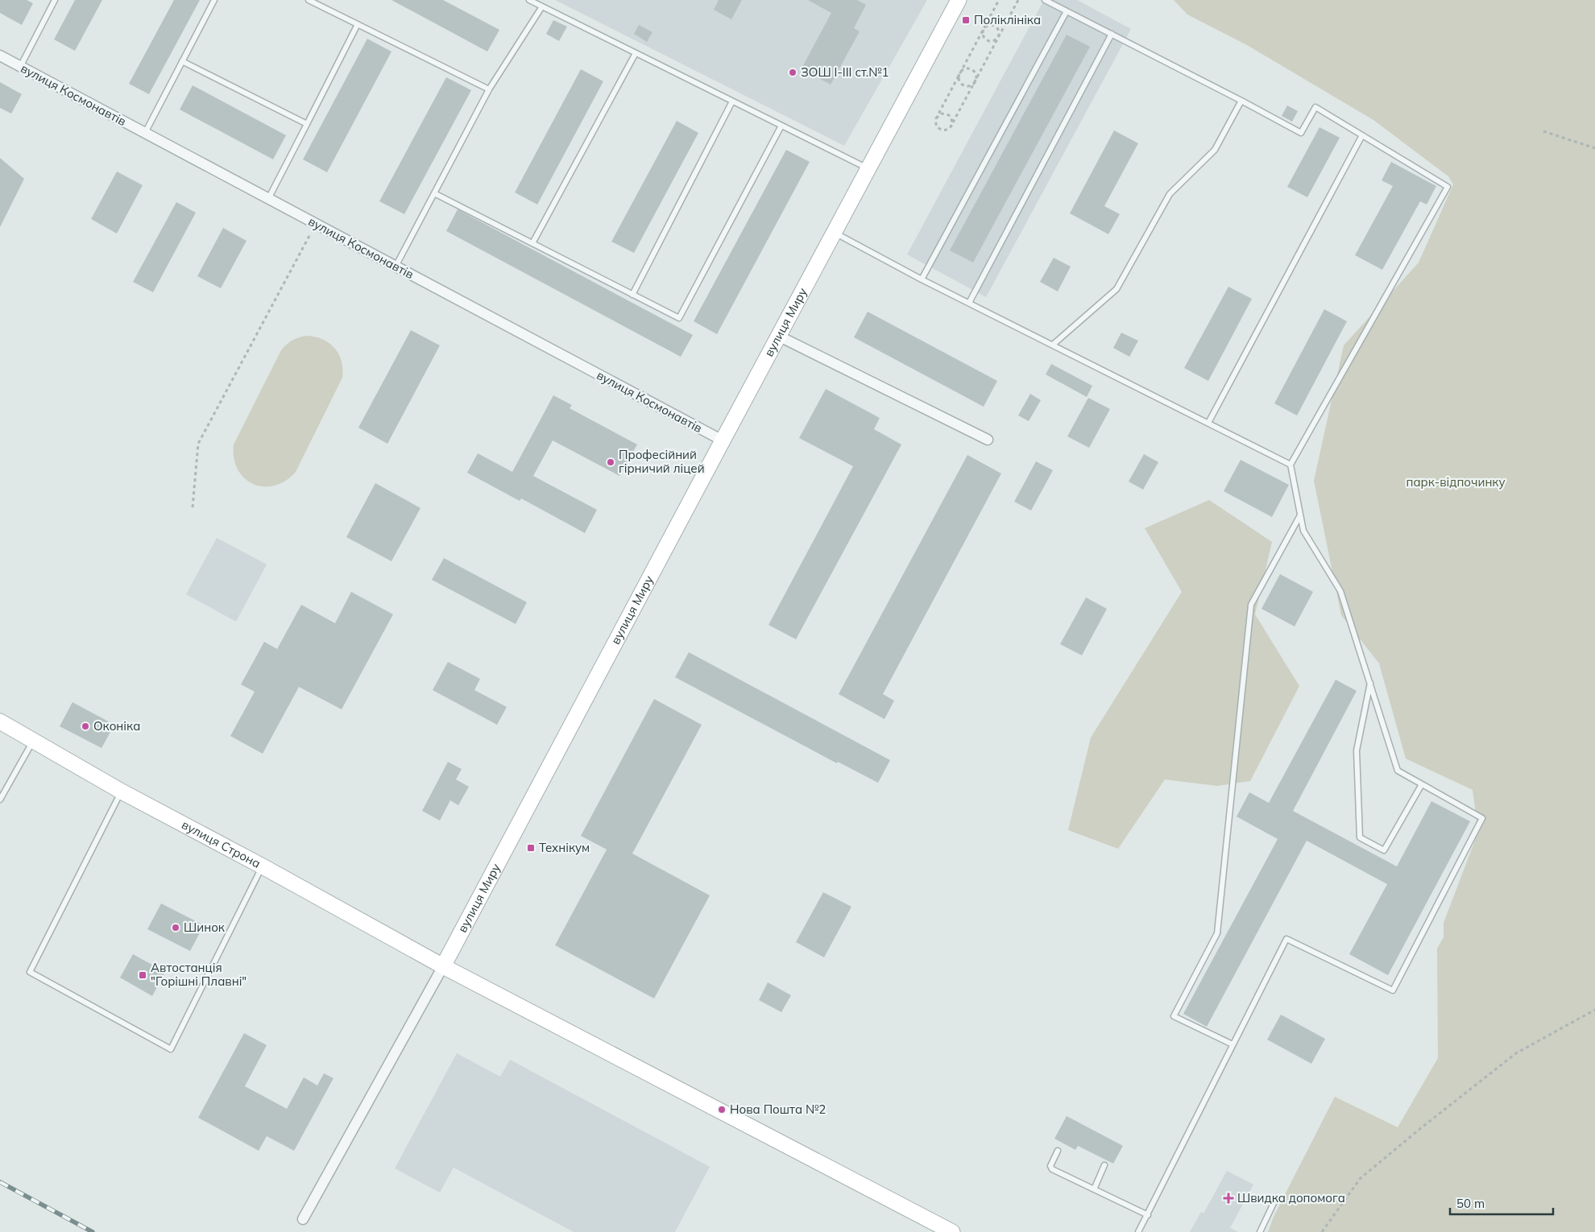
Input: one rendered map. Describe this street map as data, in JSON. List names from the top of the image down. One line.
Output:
{"streets":{"main road":["вулиця Миру","вулиця Строна"],"street":["вулиця Космонавтів"]},"crossings":[["вулиця Космонавтів","вулиця Миру"],["вулиця Миру","вулиця Строна"]],"parks":["парк-відпочинку"],"places":{"transit":["Поліклініка","Технікум","Автостанція \"Горішні Плавні\""],"other":["ЗОШ I-III ст.№1","Професійний гірничий ліцей","Оконіка","Шинок","Нова Пошта №2"],"health":["Швидка допомога"]},"scale_bar":"50 m"}
